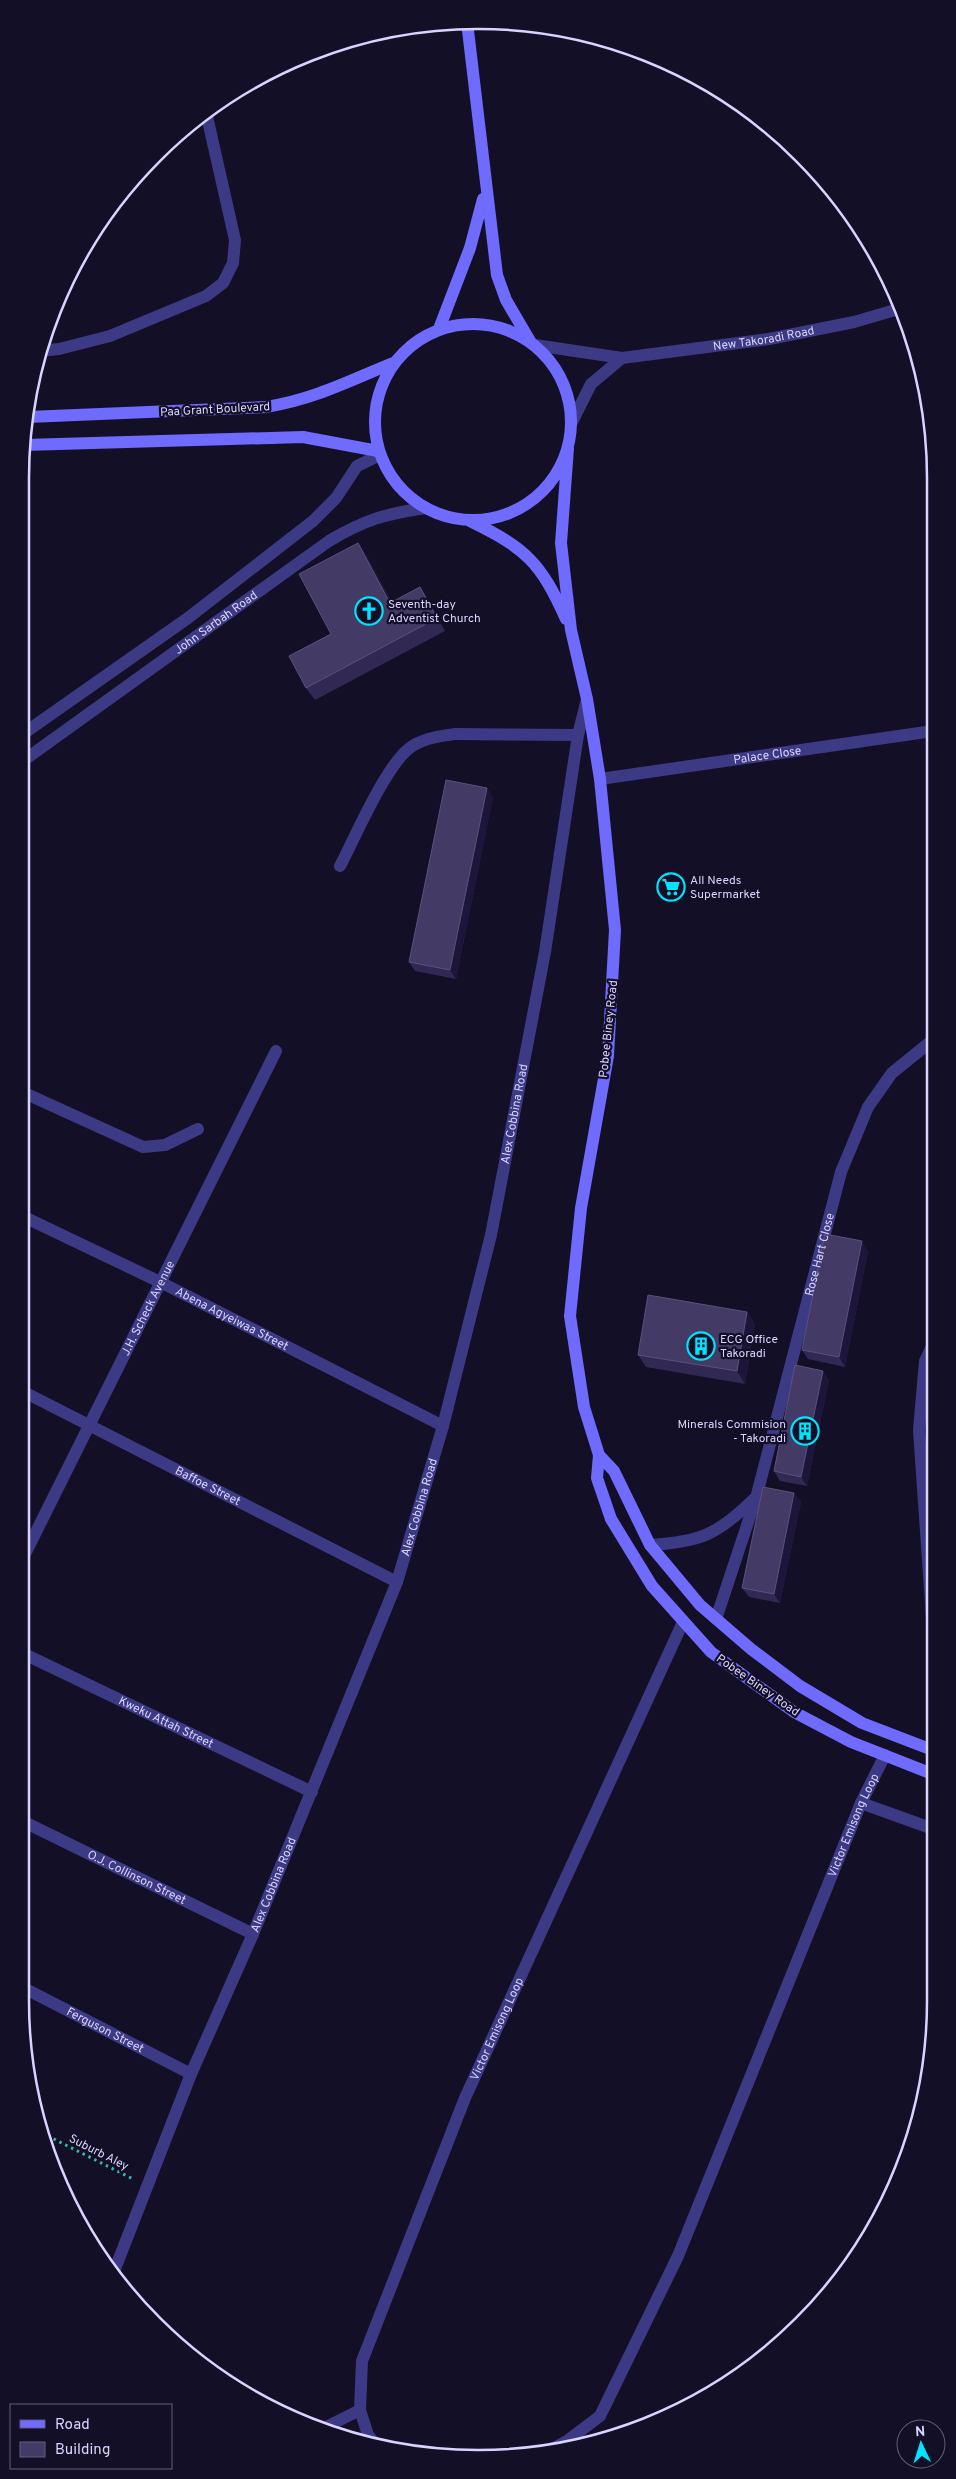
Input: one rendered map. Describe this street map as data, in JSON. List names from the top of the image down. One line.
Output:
{"streets":{"street":["New Takoradi Road","Paa Grant Boulevard","John Sarbah Road","Palace Close","Pobee Biney Road","Alex Cobbina Road","Rose Hart Close","J.H. Scheck Avenue","Abena Agyeiwaa Street","Baffoe Street","Kweku Attah Street","Victor Emisong Loop","O.J. Collinson Street","Ferguson Street"],"path":["Suburb Aley"]},"crossings":[["Palace Close","Pobee Biney Road"],["Pobee Biney Road","Alex Cobbina Road"],["Pobee Biney Road","Rose Hart Close"],["Pobee Biney Road","Victor Emisong Loop"],["Alex Cobbina Road","Abena Agyeiwaa Street"],["Alex Cobbina Road","Baffoe Street"],["Alex Cobbina Road","Kweku Attah Street"],["Alex Cobbina Road","O.J. Collinson Street"],["Alex Cobbina Road","Ferguson Street"],["Alex Cobbina Road","Suburb Aley"],["J.H. Scheck Avenue","Abena Agyeiwaa Street"],["J.H. Scheck Avenue","Baffoe Street"]],"places":{"church":["Seventh-day Adventist Church"],"supermarket":["All Needs Supermarket"],"building":["ECG Office Takoradi","Minerals Commision - Takoradi"]},"legend":["Road","Building"],"north":"top"}
